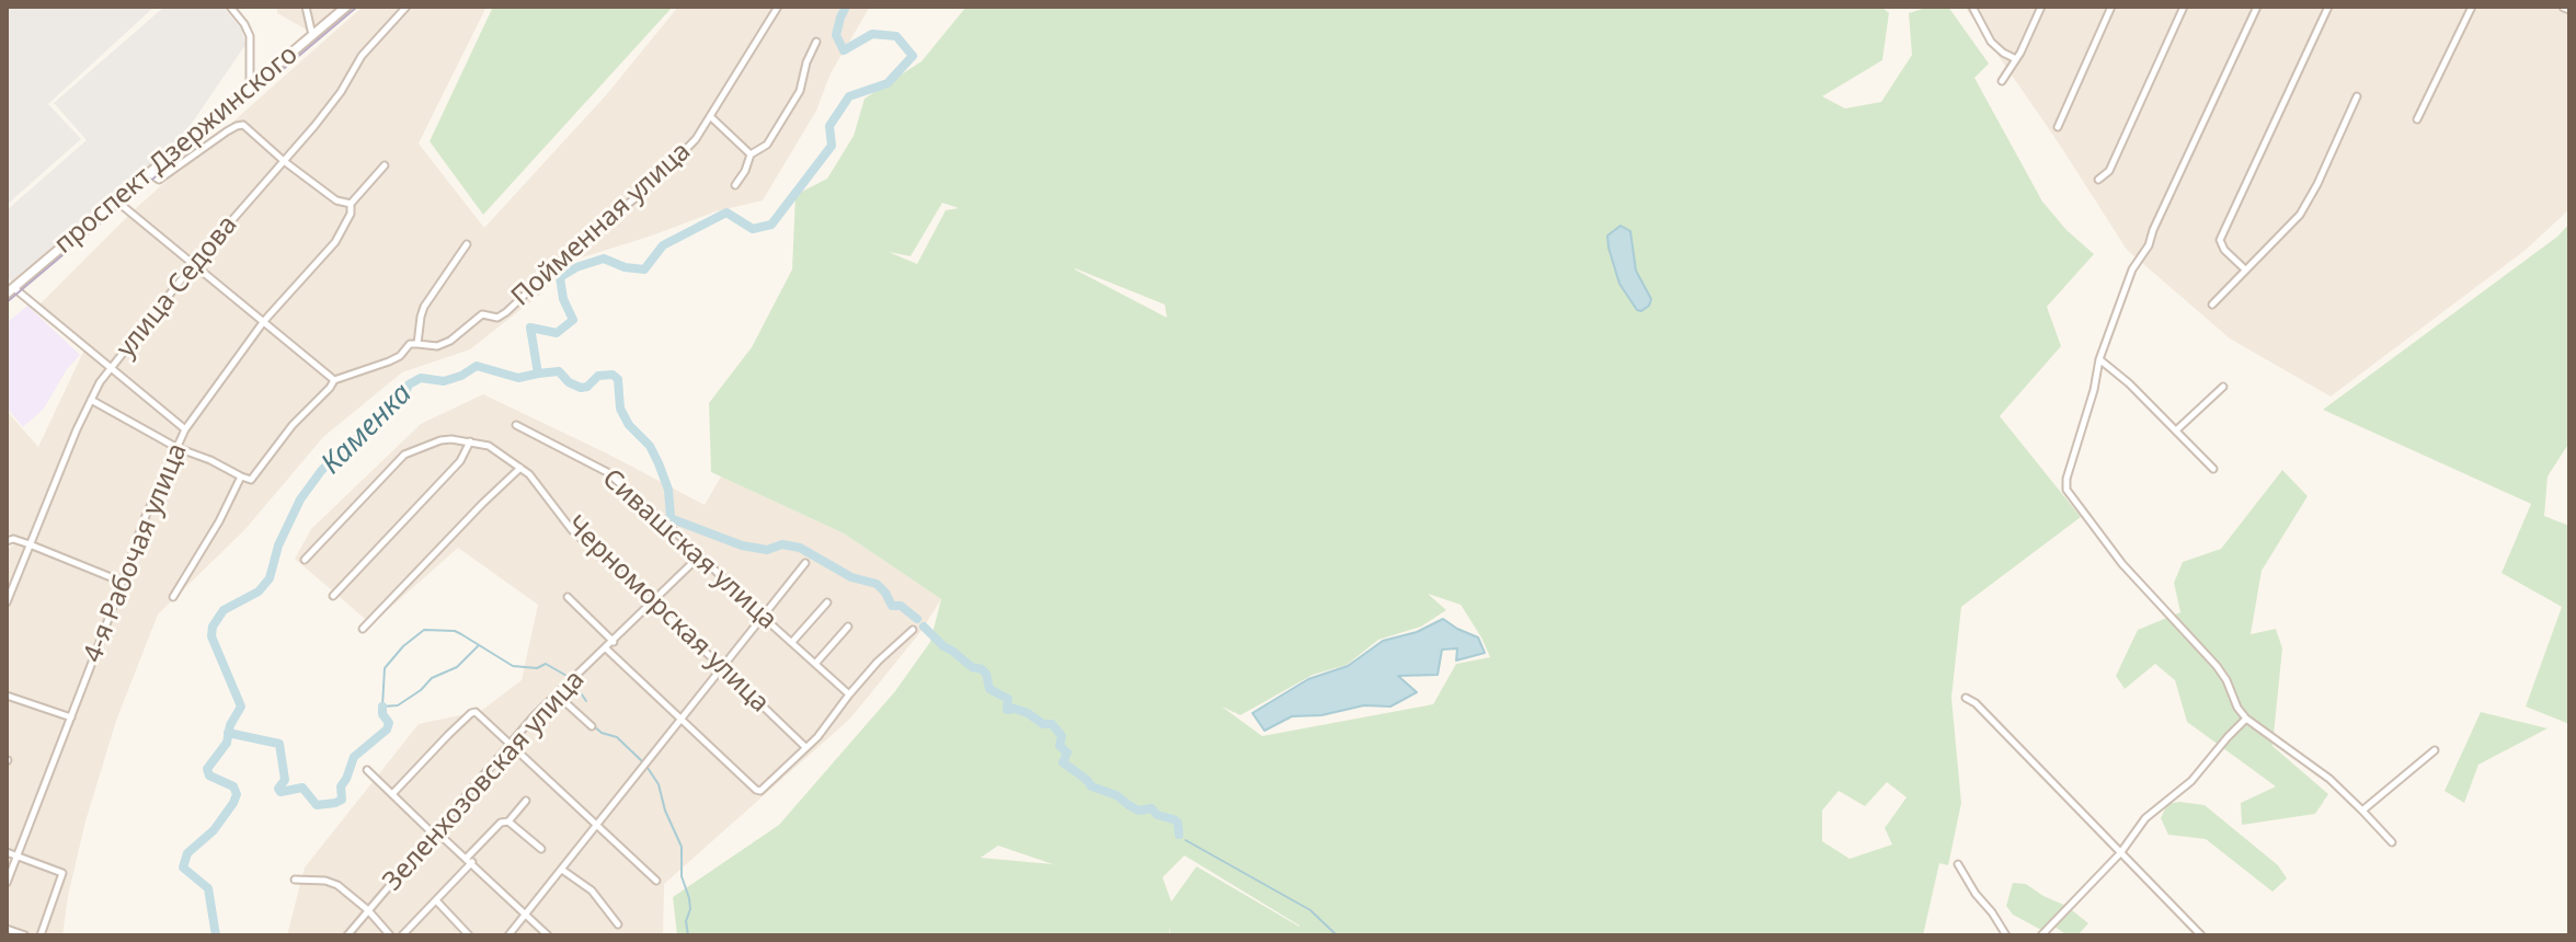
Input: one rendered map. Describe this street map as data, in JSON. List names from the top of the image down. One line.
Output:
{"streets":{"main road":["проспект Дзержинского"],"street":["Пойменная улица","улица Седова","Сивашская улица","4-я Рабочая улица","Черноморская улица","Зеленхозовская улица"]},"crossings":[["Сивашская улица","Зеленхозовская улица"],["Черноморская улица","Зеленхозовская улица"]],"water":["Каменка"]}
